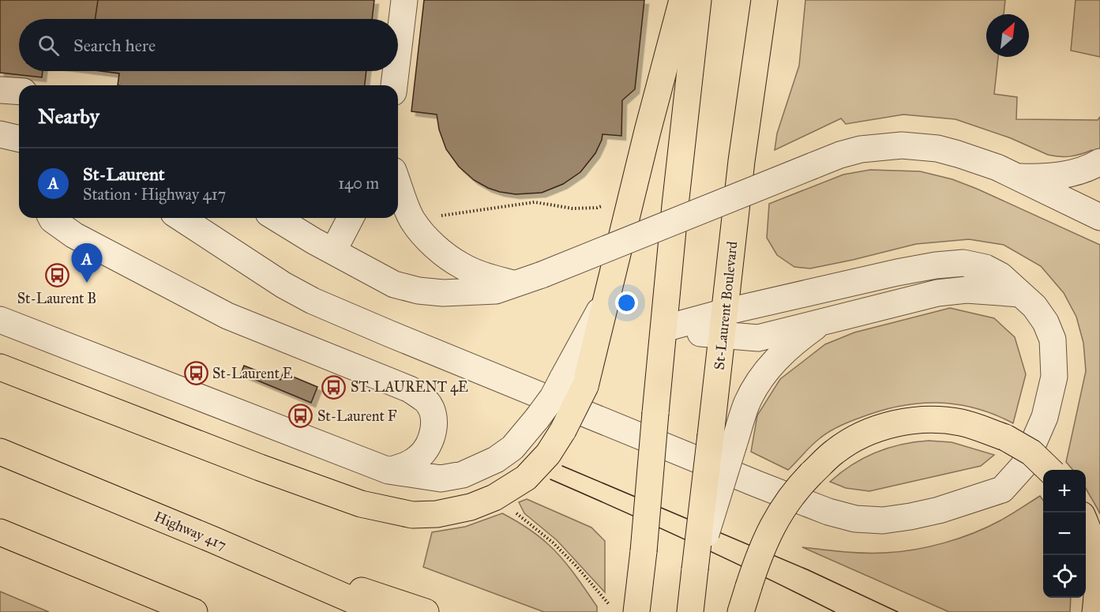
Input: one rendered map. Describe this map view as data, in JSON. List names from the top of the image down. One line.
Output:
{"streets":{"main road":["St-Laurent Boulevard","Highway 417"]},"places":{"bus stop":["St-Laurent B","St-Laurent E","ST. LAURENT 4E","St-Laurent F"]},"north":"top right","page":{"search":"Search here","heading":"Nearby","list":[{"mark":"A","name":"St-Laurent","note":"Station · Highway 417","value":"140 m"}],"pins":"A","map_buttons":["+","−"]}}
